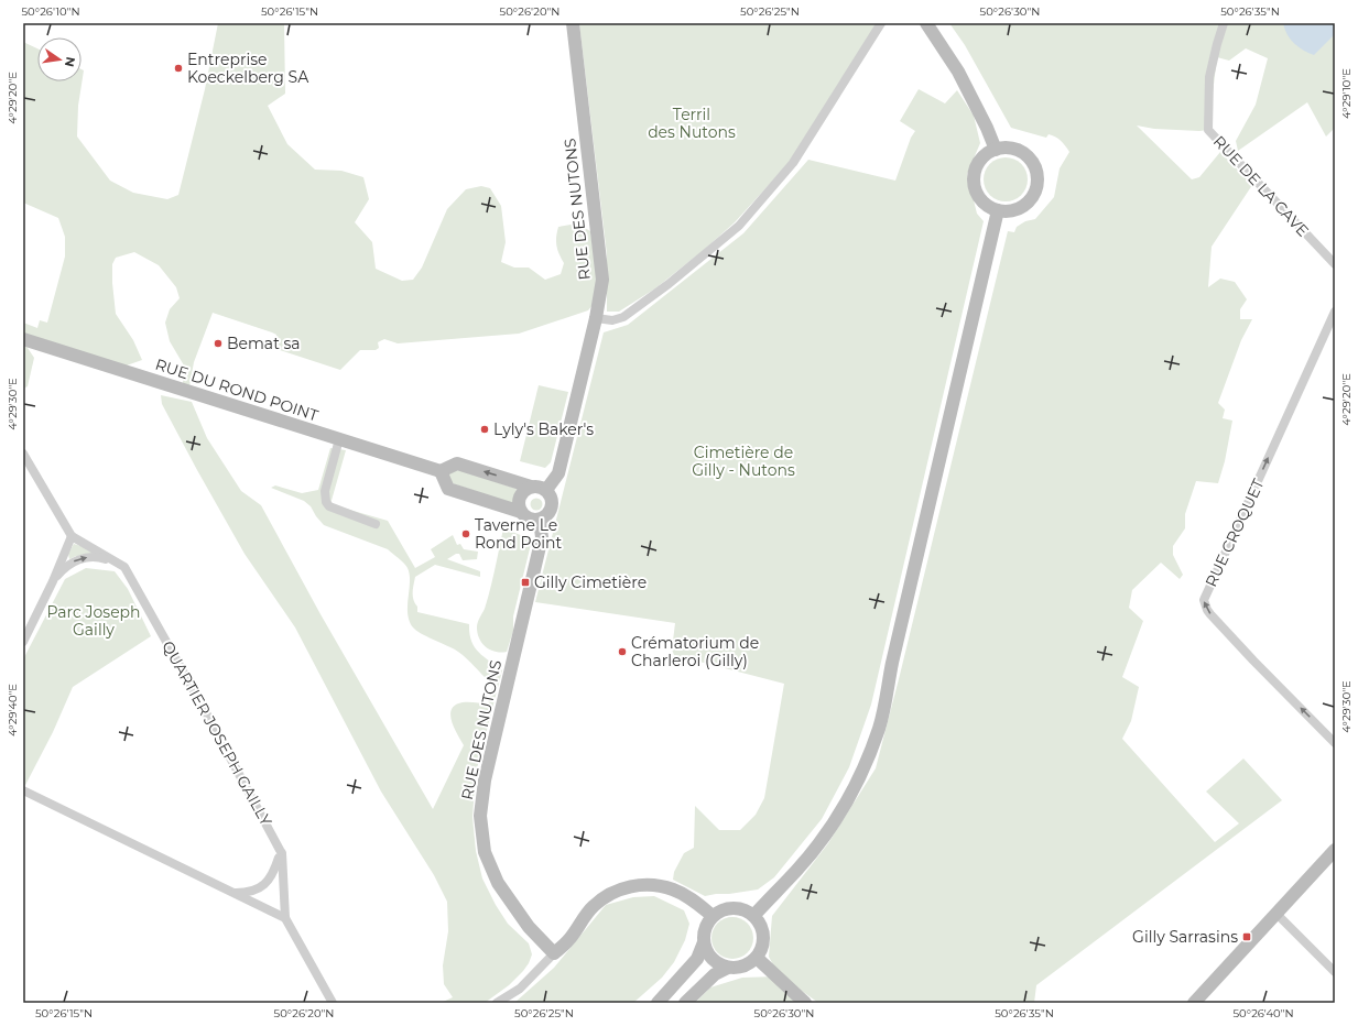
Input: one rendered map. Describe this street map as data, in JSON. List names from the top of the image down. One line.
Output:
{"streets":{"street":["RUE DE LA CAVE","RUE DES NUTONS","RUE DU ROND POINT","RUE CROQUET","QUARTIER JOSEPH GAILLY"]},"one_way":["RUE CROQUET"],"parks":["Terril des Nutons","Cimetière de Gilly - Nutons","Parc Joseph Gailly"],"places":{"other":["Entreprise Koeckelberg SA","Bemat sa","Lyly's Baker's","Taverne Le Rond Point","Crématorium de Charleroi (Gilly)"],"transit":["Gilly Cimetière","Gilly Sarrasins"]},"north":"right","coordinates":["50°26'10\"N","50°26'15\"N","50°26'20\"N","50°26'25\"N","50°26'30\"N","50°26'35\"N","4°29'10\"E","4°29'20\"E","4°29'30\"E","4°29'40\"E","50°26'40\"N"]}
